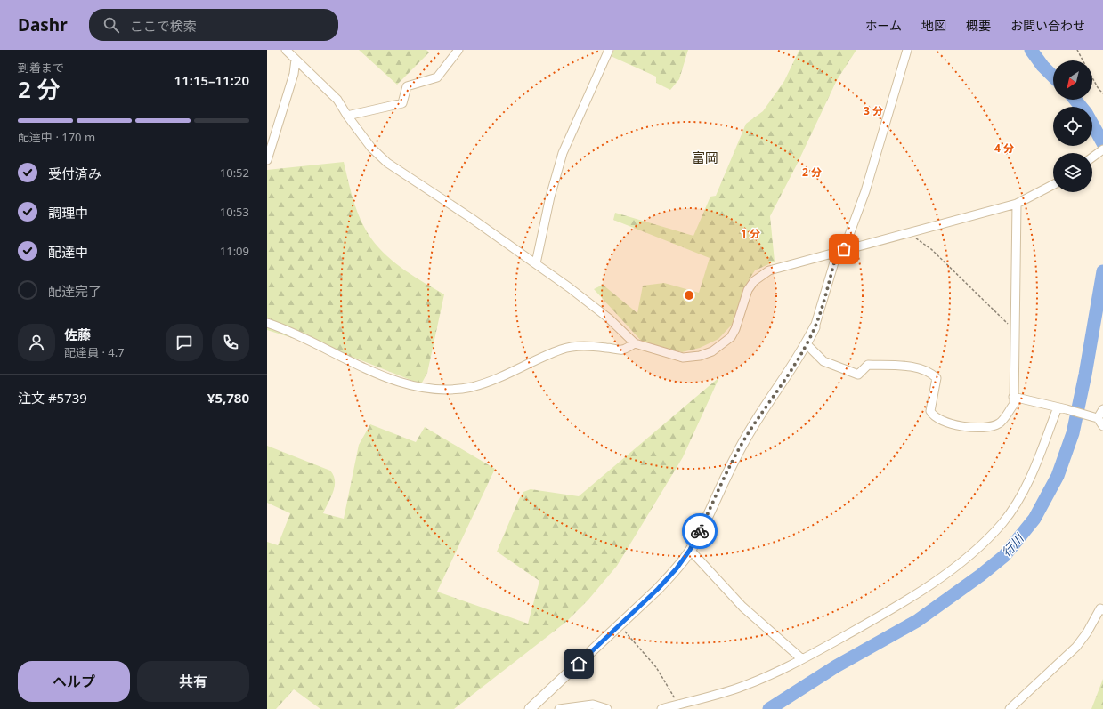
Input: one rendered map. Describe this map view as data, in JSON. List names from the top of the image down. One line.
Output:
{"districts":["富岡"],"water":["行川"],"north":"bottom left","page":{"header":"Dashr","search":"ここで検索","nav":["ホーム","地図","概要","お問い合わせ"],"heading":["2 分","到着まで","11:15–11:20"],"panel":["佐藤","配達員 · 4.7","注文 #5739","¥5,780"],"bar":"配達中 · 170 m","list":[["受付済み","10:52"],["調理中","10:53"],["配達中","11:09"],"配達完了"],"buttons":["ヘルプ","共有"]},"rings":["3 分","4 分","2 分","1 分"]}
